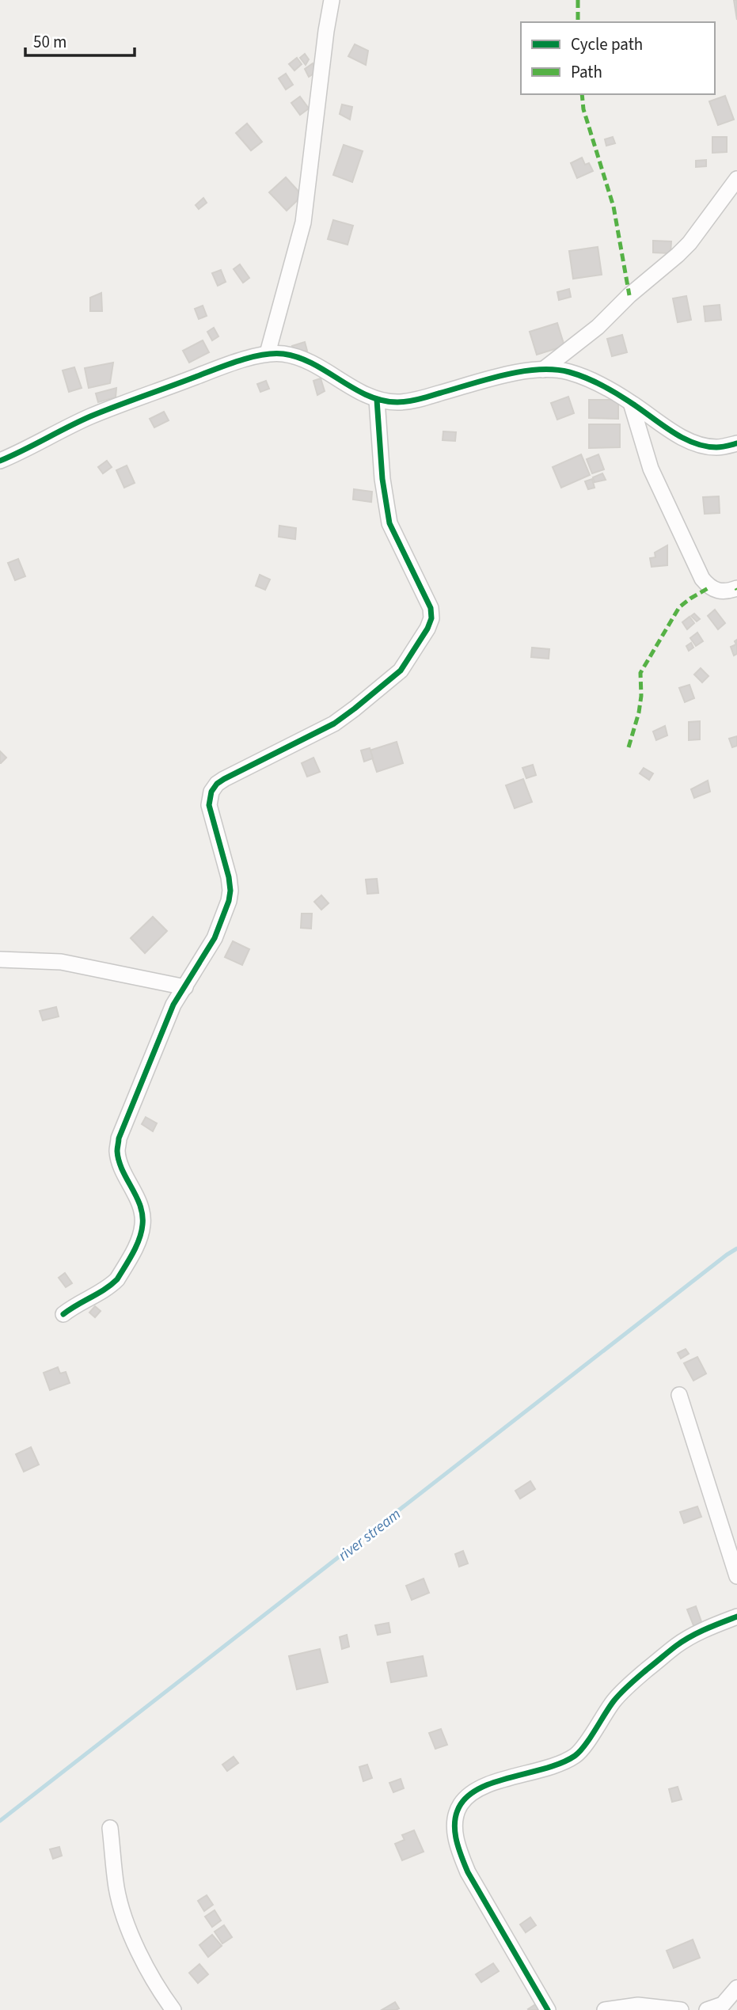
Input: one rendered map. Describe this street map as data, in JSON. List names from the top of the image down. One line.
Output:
{"water":["river stream"],"legend":["Cycle path","Path"],"scale_bar":"50 m"}
